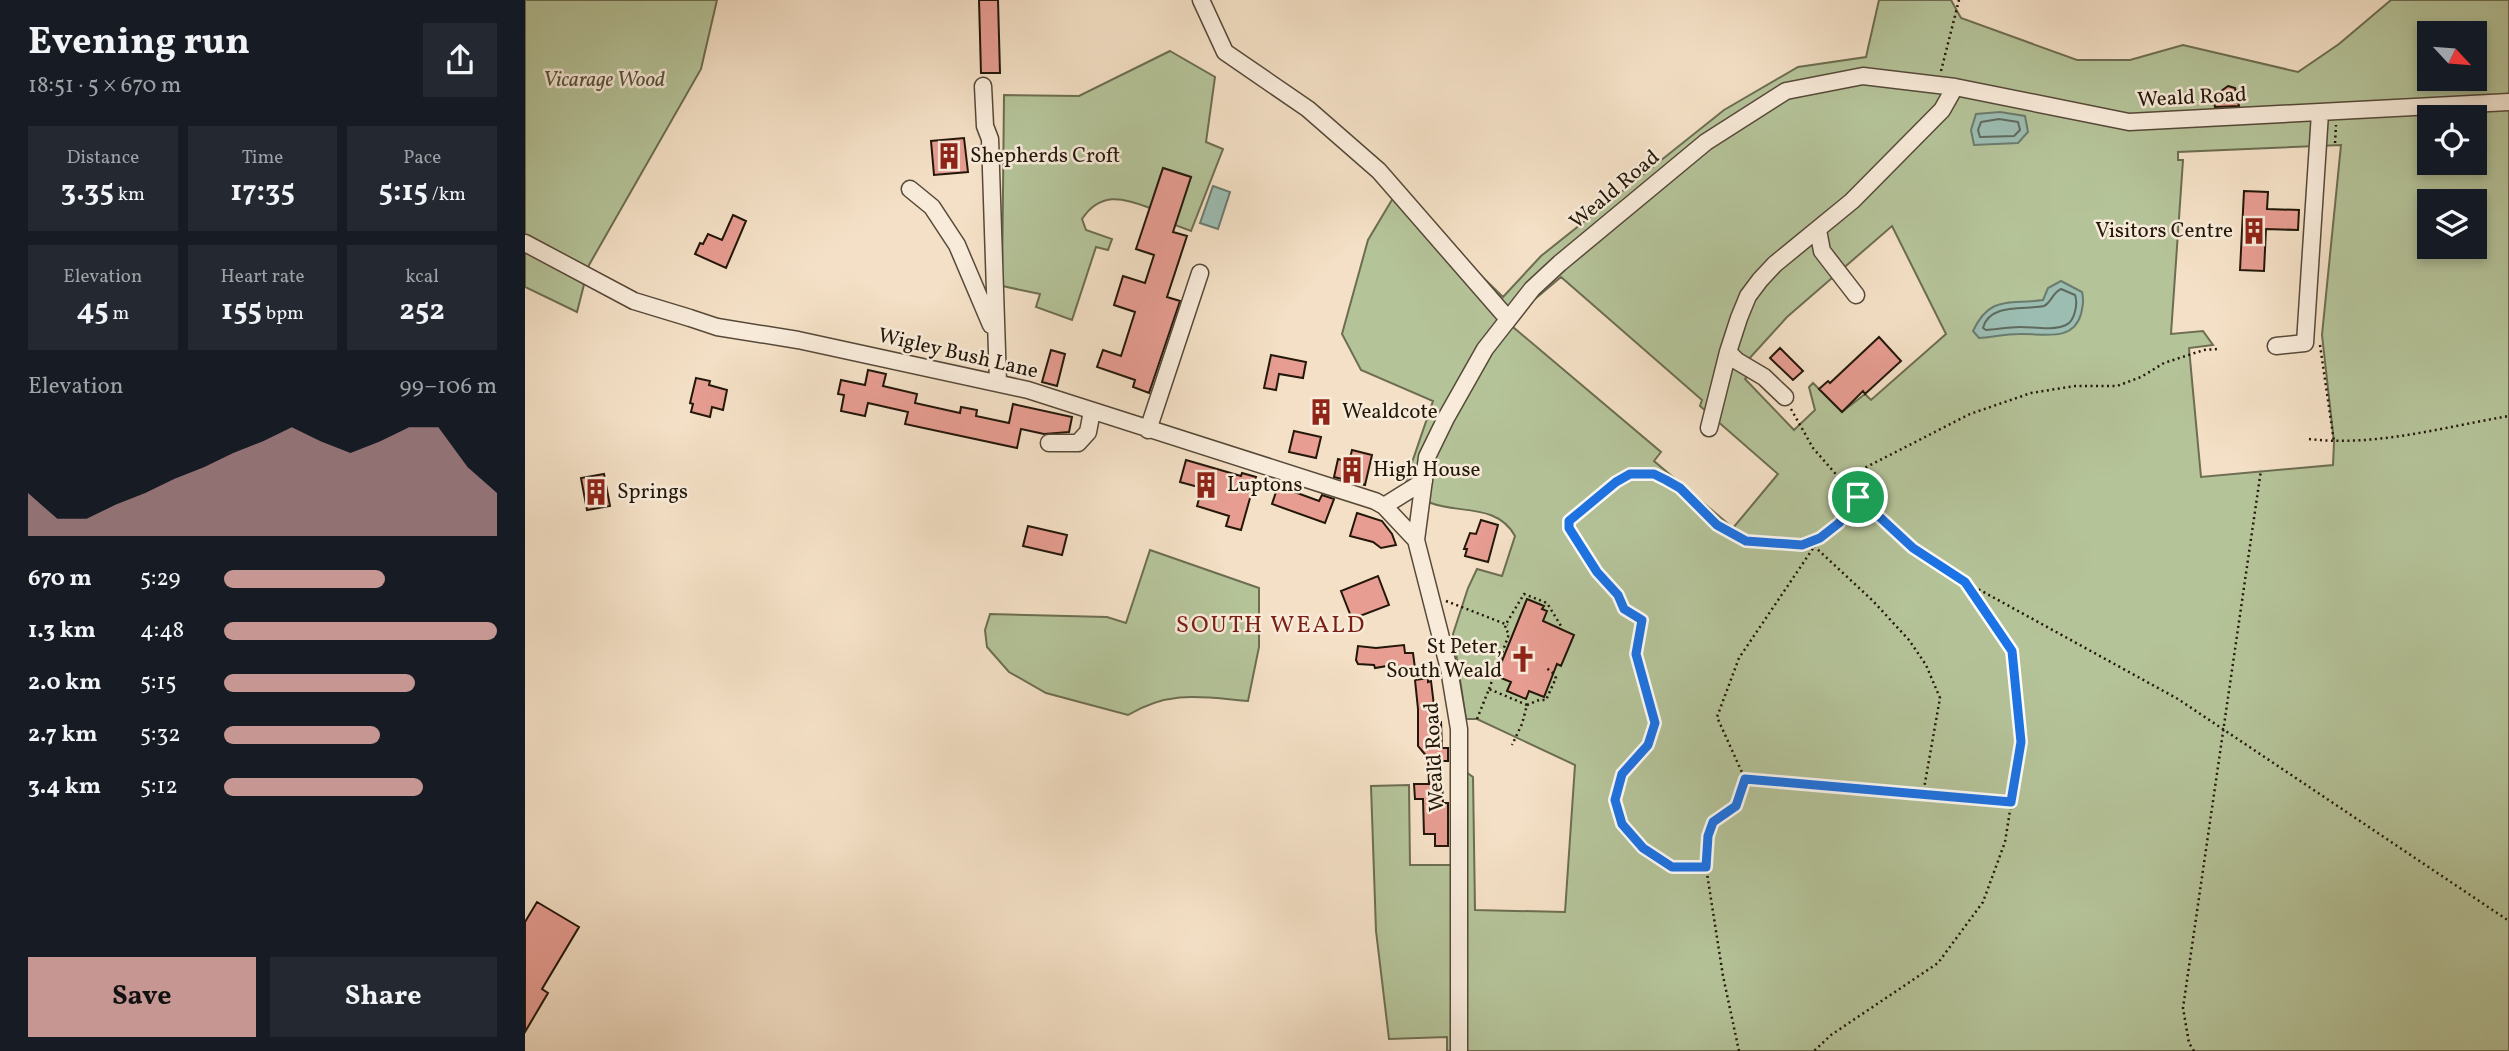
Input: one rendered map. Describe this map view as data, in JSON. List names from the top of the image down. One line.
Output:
{"streets":{"street":["Weald Road","Wigley Bush Lane"]},"crossings":[["Weald Road","Wigley Bush Lane"]],"districts":["SOUTH WEALD"],"parks":["Vicarage Wood"],"places":{"building":["Shepherds Croft","Visitors Centre","Wealdcote","High House","Luptons","Springs"],"church":["St Peter, South Weald"]},"north":"bottom right","page":{"heading":["Evening run","18:51 · 5 × 670 m"],"stats":[["Distance","3.35 km"],["Time","17:35"],["Pace","5:15 /km"],["Elevation","45 m"],["Heart rate","155 bpm"],["kcal","252"]],"chart":["Elevation","99–106 m"],"list":[{"name":"670 m","note":"5:29"},{"name":"1.3 km","note":"4:48"},{"name":"2.0 km","note":"5:15"},{"name":"2.7 km","note":"5:32"},{"name":"3.4 km","note":"5:12"}],"buttons":["Save","Share"]}}
